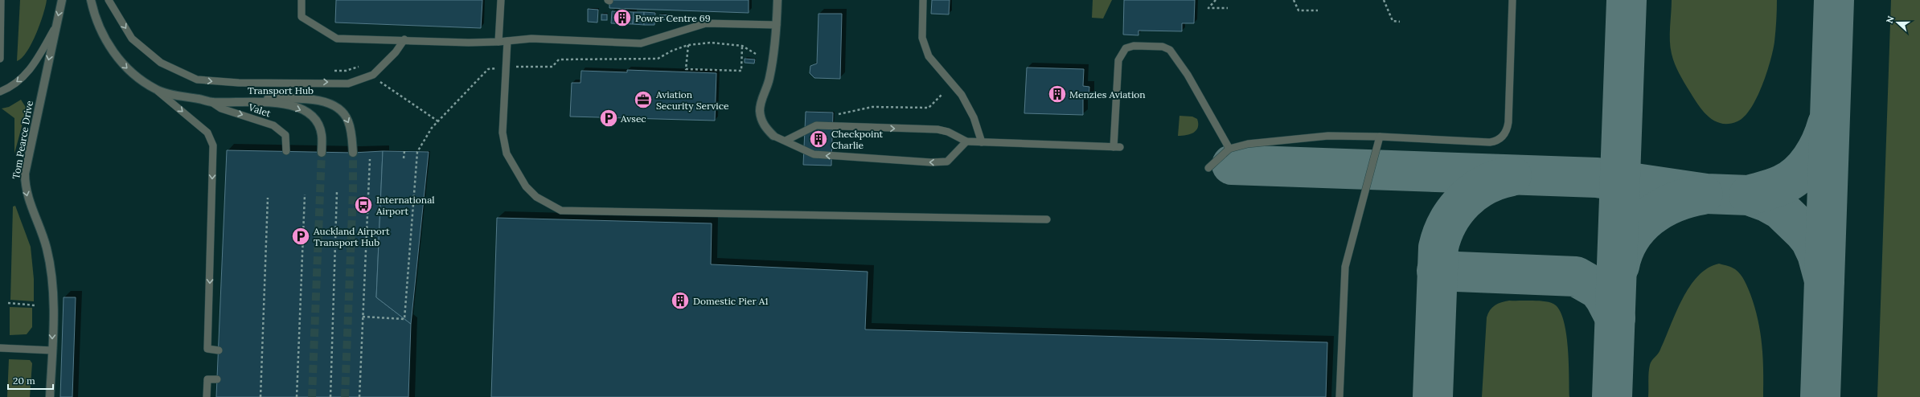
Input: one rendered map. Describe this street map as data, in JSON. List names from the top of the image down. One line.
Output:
{"streets":{"street":["Transport Hub","Tom Pearce Drive"],"lane":["Valet"]},"crossings":[["Transport Hub","Valet"]],"one_way":["Transport Hub","Valet","Tom Pearce Drive"],"places":{"building":["Power Centre 69","Menzies Aviation","Checkpoint Charlie","Domestic Pier A1"],"office":["Aviation Security Service"],"parking":["Avsec","Auckland Airport Transport Hub"],"bus stop":["International Airport"]},"scale_bar":"20 m","north":"left"}
